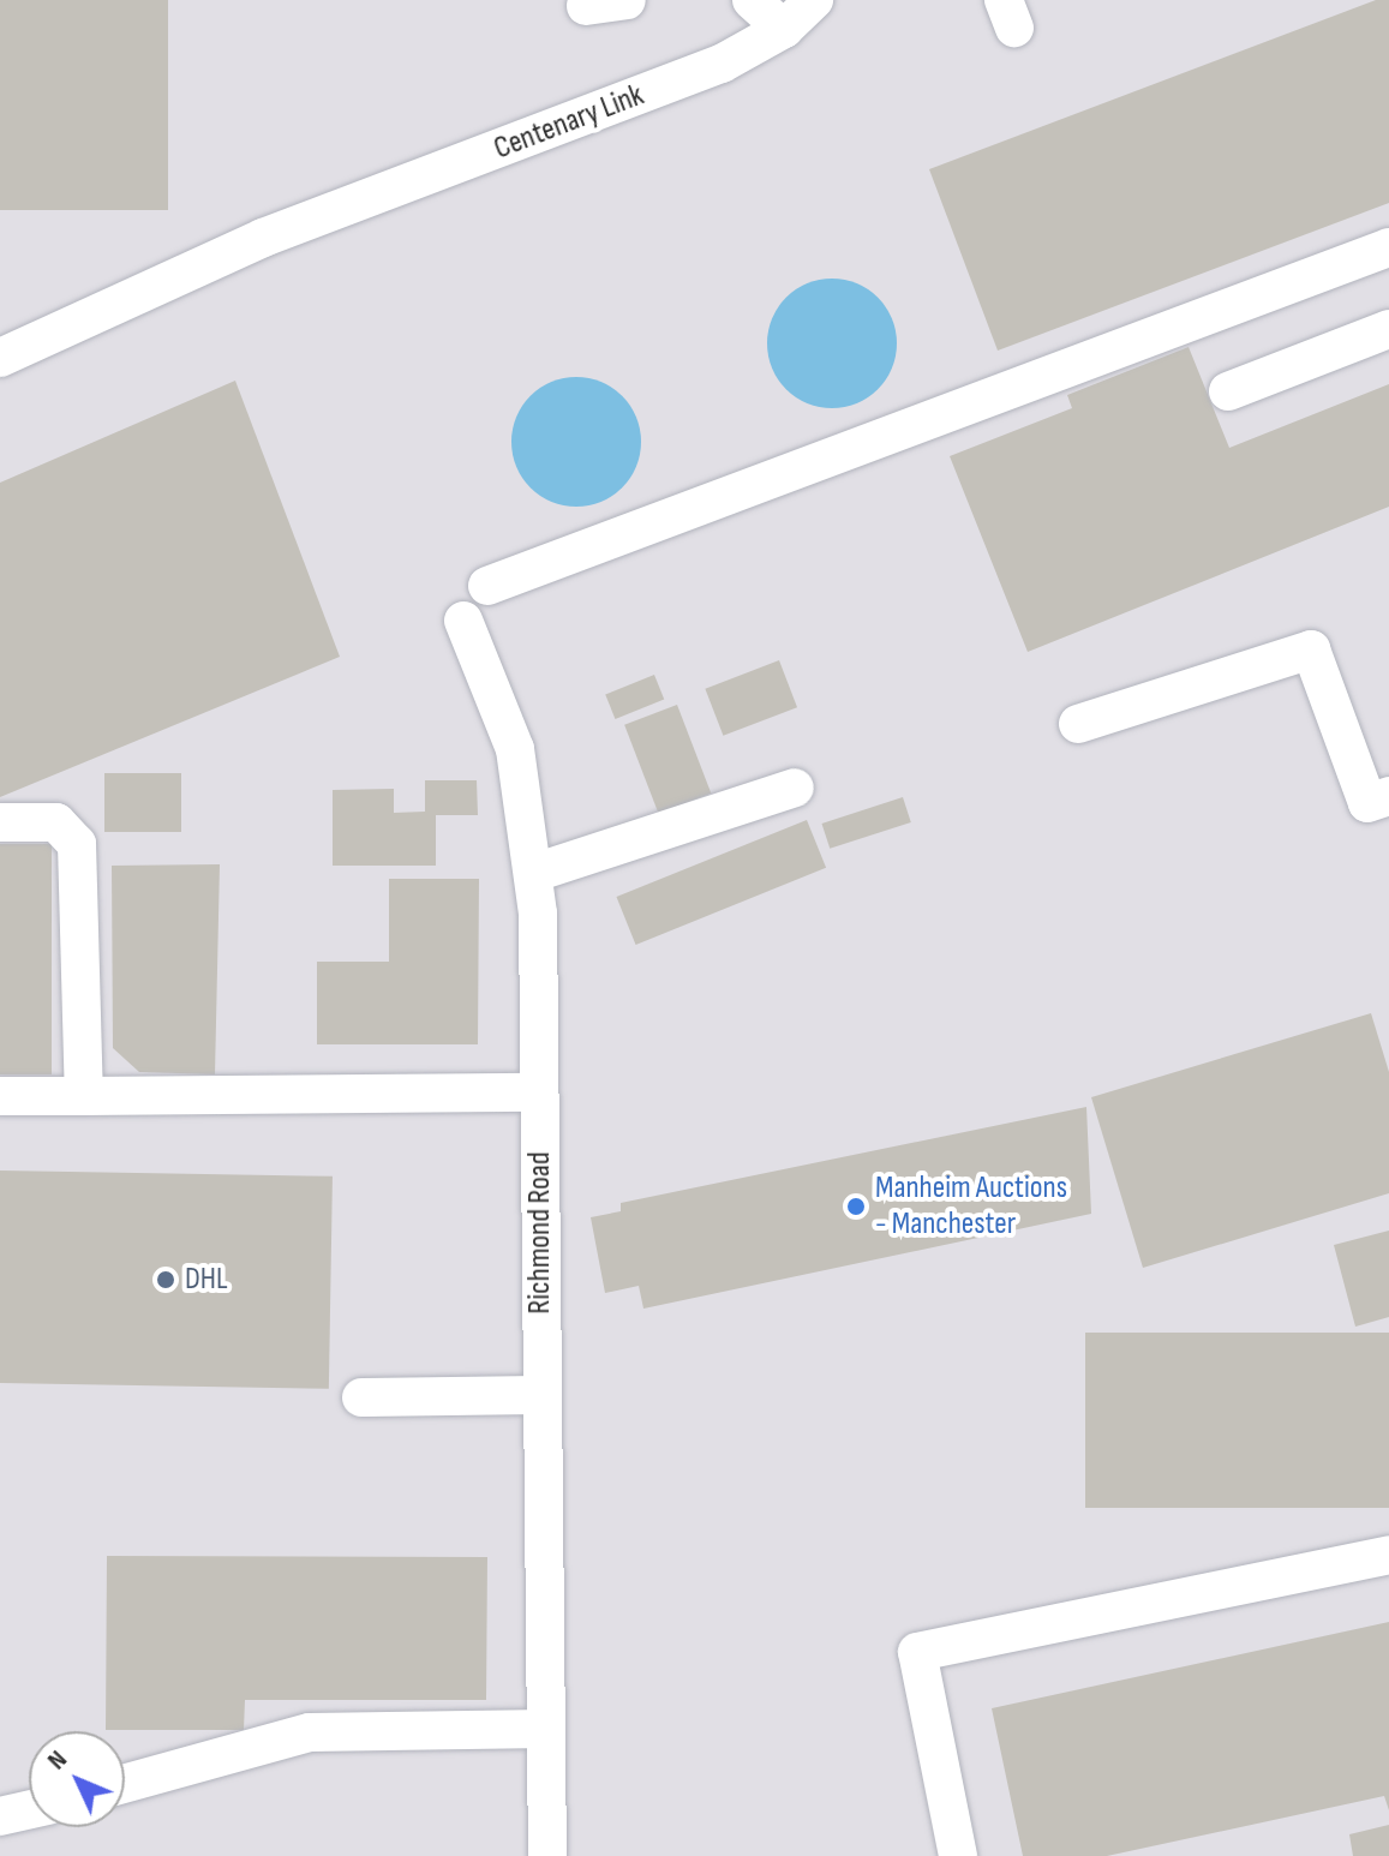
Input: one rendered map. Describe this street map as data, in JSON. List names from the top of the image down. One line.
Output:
{"streets":{"street":["Centenary Link","Richmond Road"]},"places":["Manheim Auctions - Manchester","DHL"],"north":"top left"}
